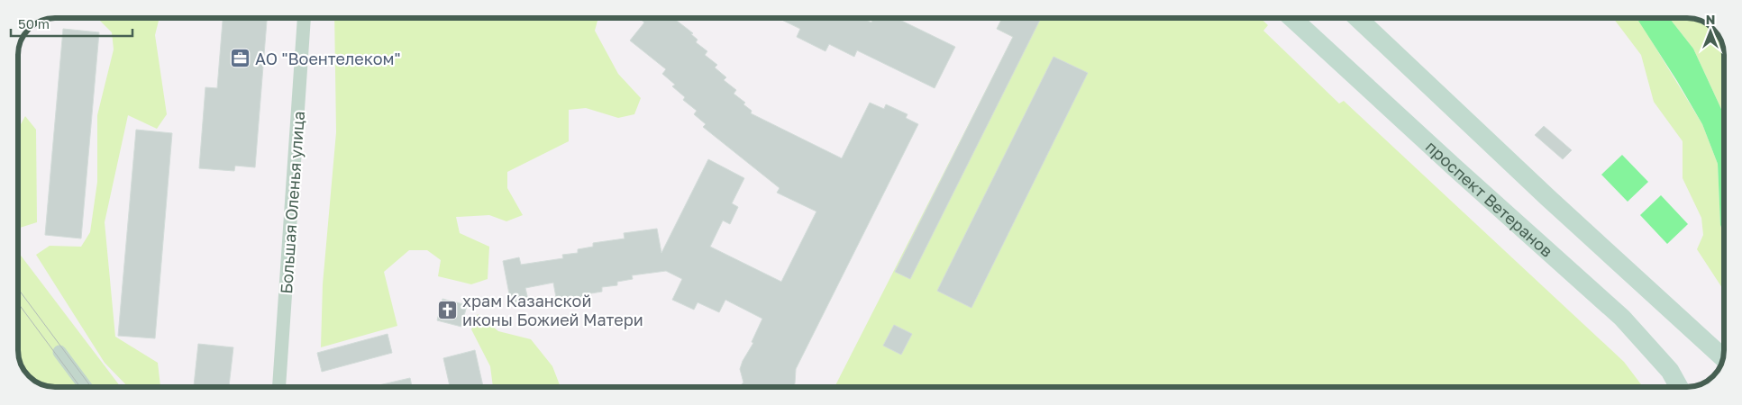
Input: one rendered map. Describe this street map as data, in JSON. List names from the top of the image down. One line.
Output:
{"streets":{"main road":["проспект Ветеранов"],"street":["Большая Оленья улица"]},"places":{"office":["АО \"Воентелеком\""],"church":["храм Казанской иконы Божией Матери"]},"scale_bar":"50 m","north":"top"}
